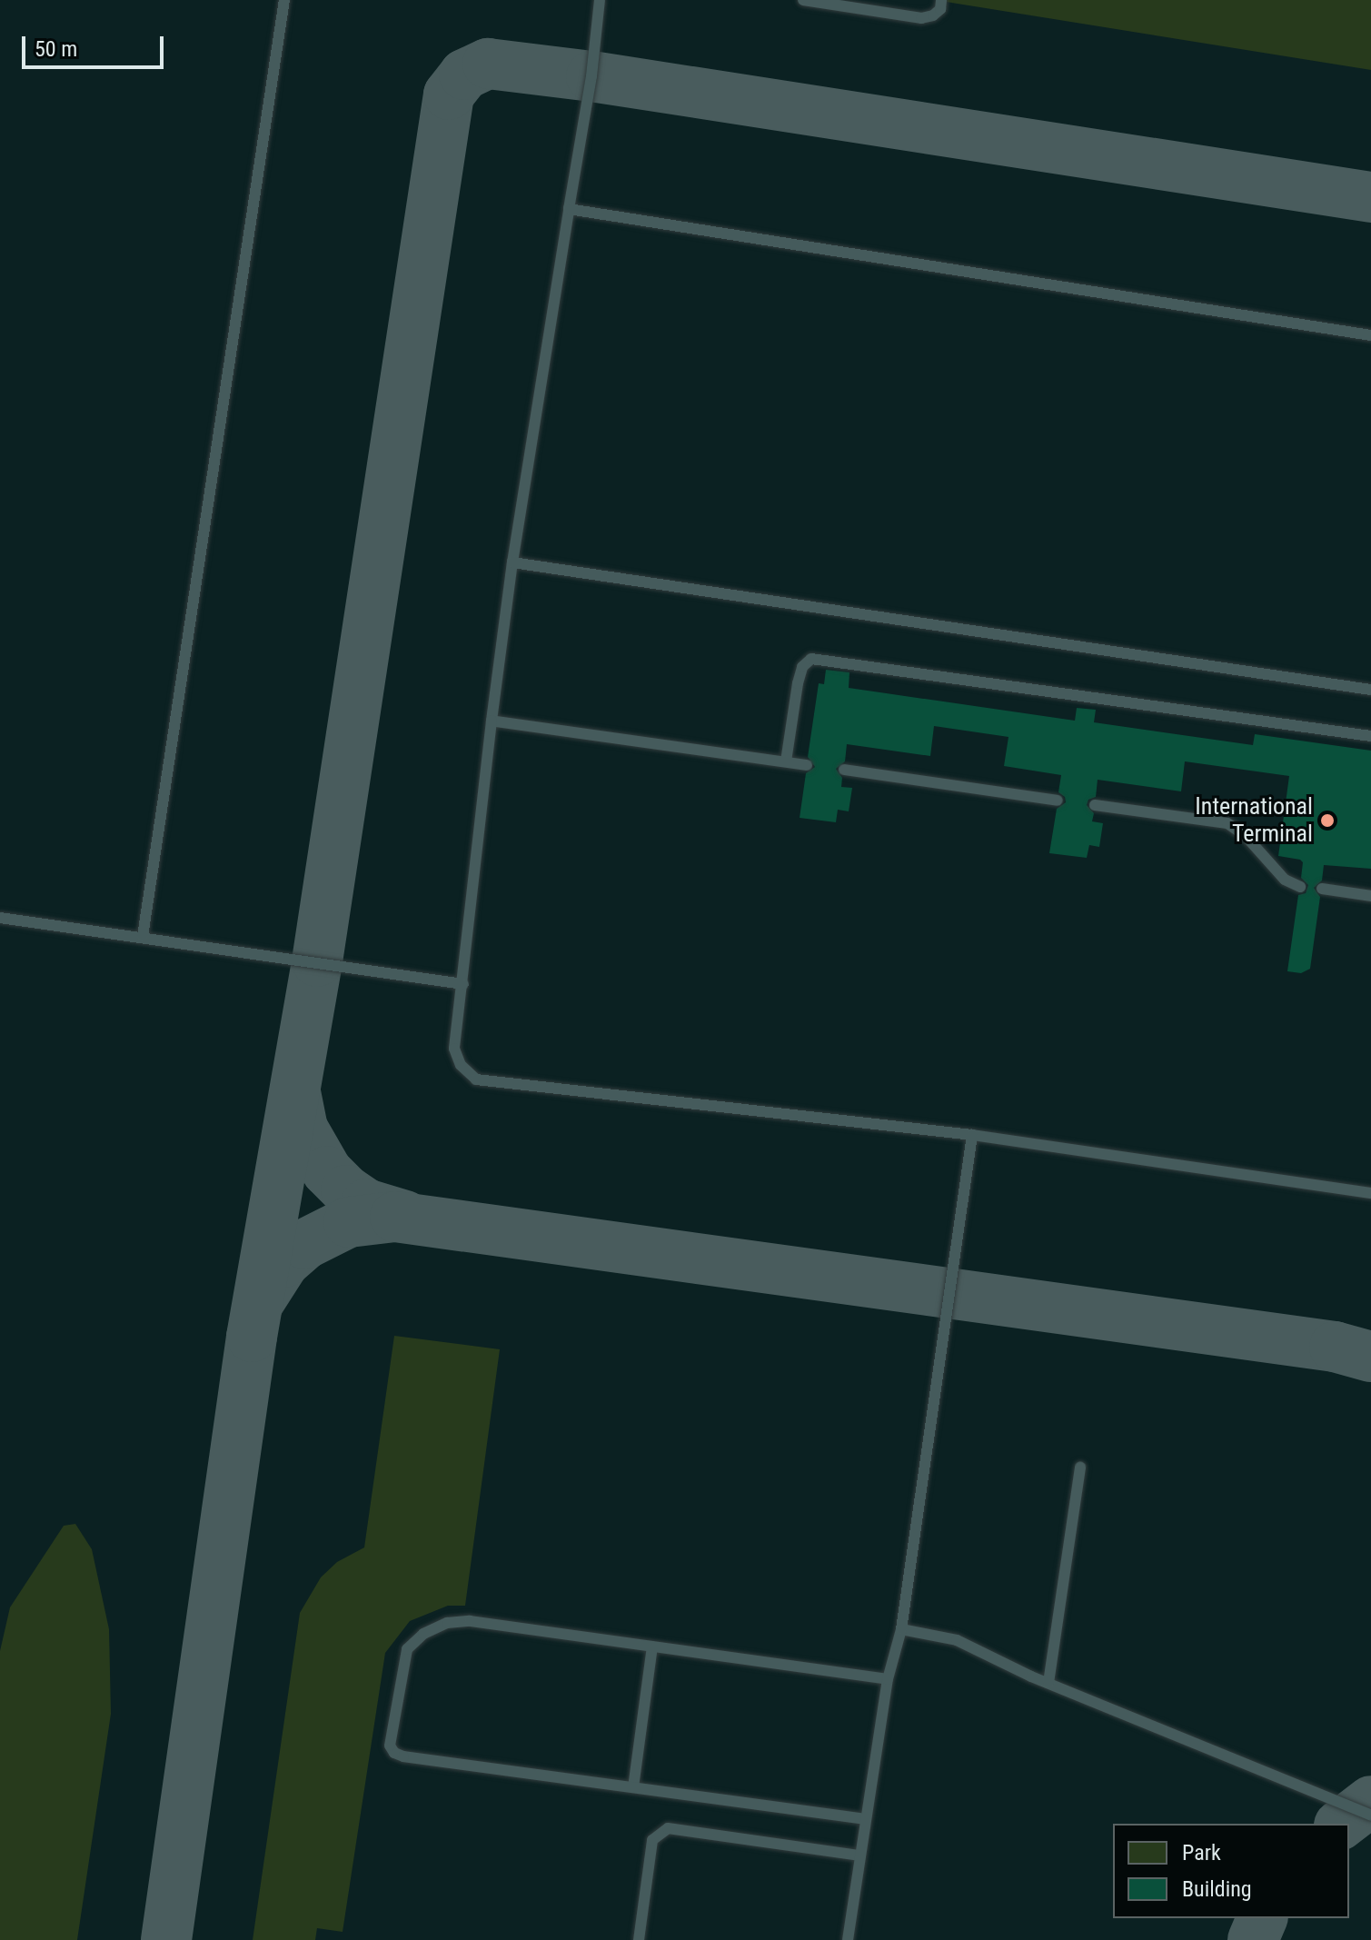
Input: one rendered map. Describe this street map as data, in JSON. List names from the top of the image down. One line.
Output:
{"places":["International Terminal"],"legend":["Park","Building"],"scale_bar":"50 m"}
